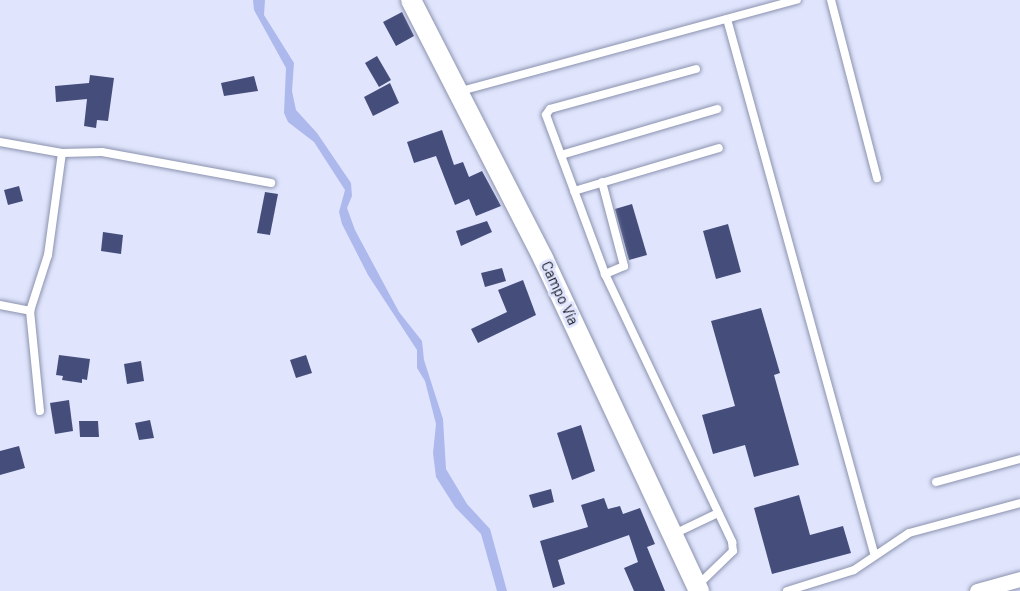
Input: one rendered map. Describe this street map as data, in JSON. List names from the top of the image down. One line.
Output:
{"streets":{"street":["Campo Vía"]}}
